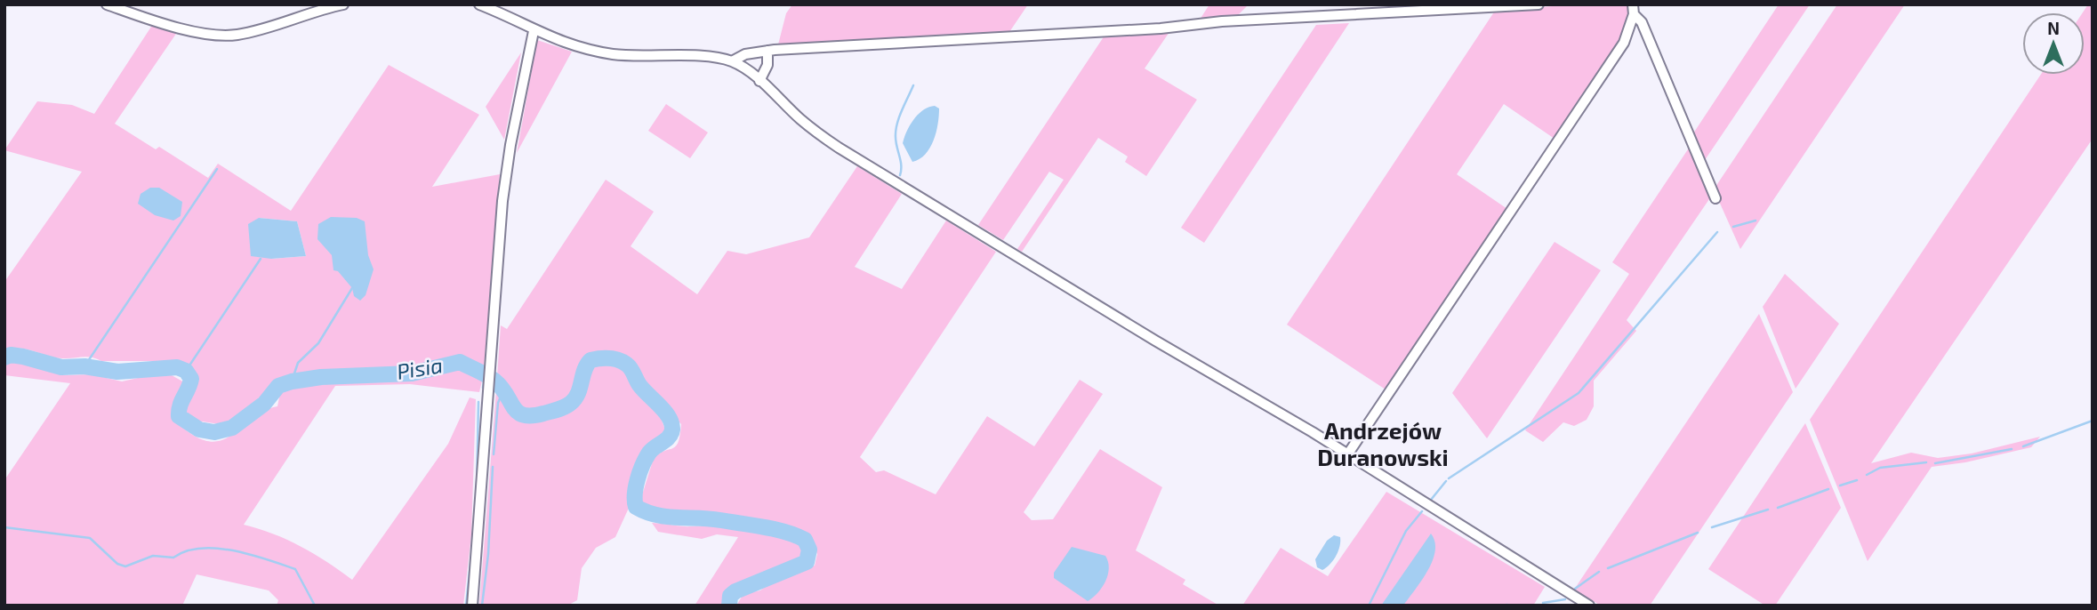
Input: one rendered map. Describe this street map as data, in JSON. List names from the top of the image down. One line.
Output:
{"districts":["Andrzejów Duranowski"],"water":["Pisia"],"north":"top"}
